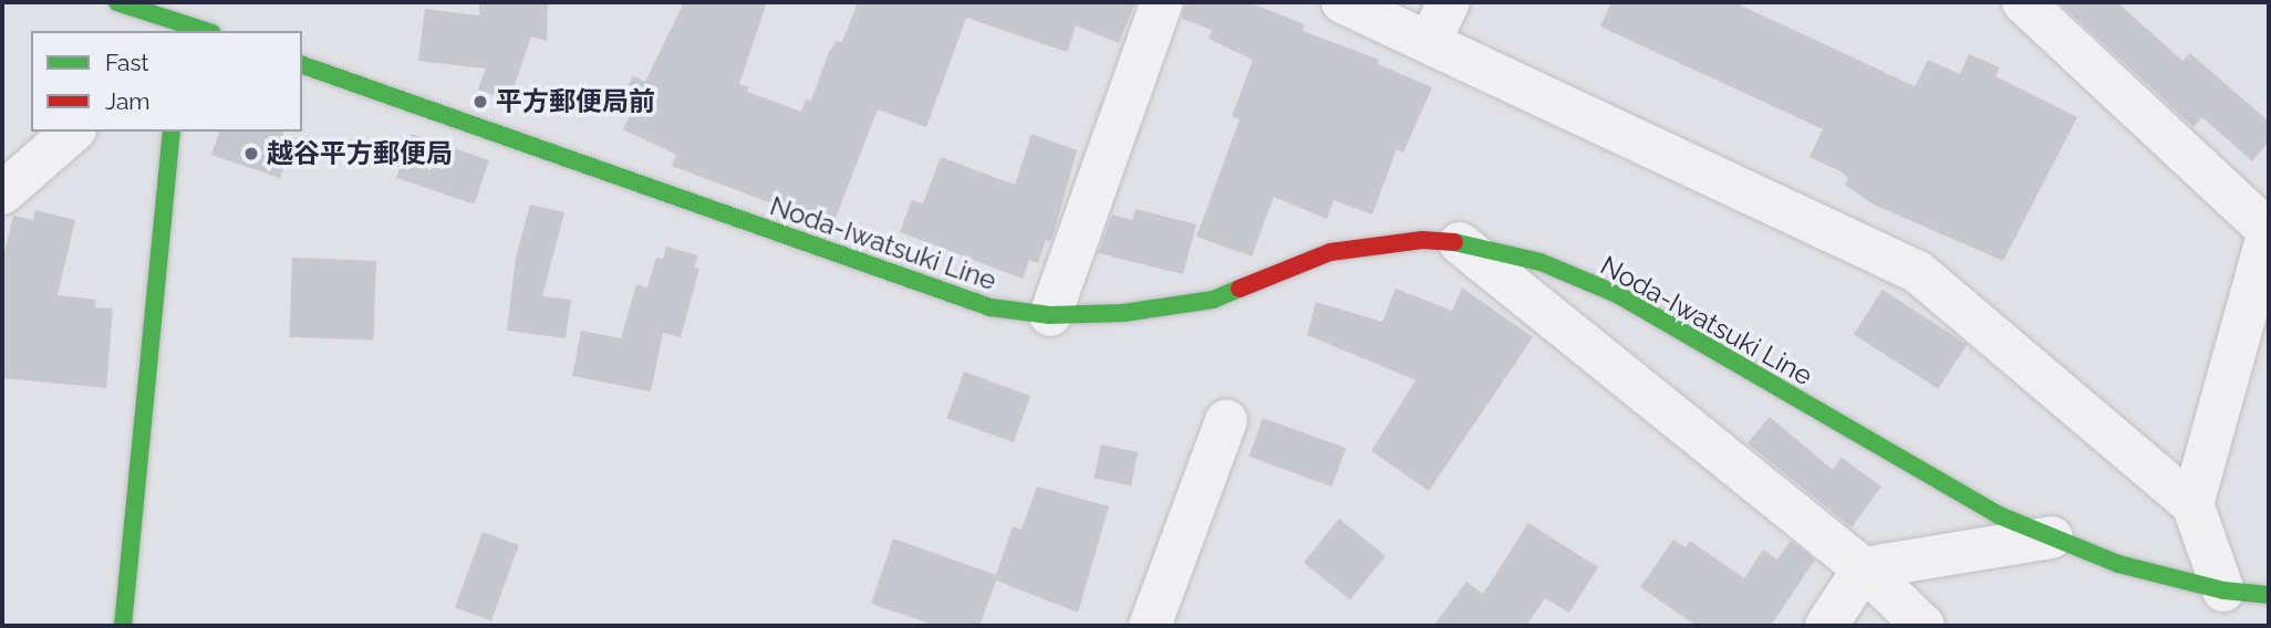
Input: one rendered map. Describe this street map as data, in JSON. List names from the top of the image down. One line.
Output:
{"streets":{"main road":["Noda-Iwatsuki Line"]},"places":["平方郵便局前","越谷平方郵便局"],"legend":["Fast","Jam"]}
